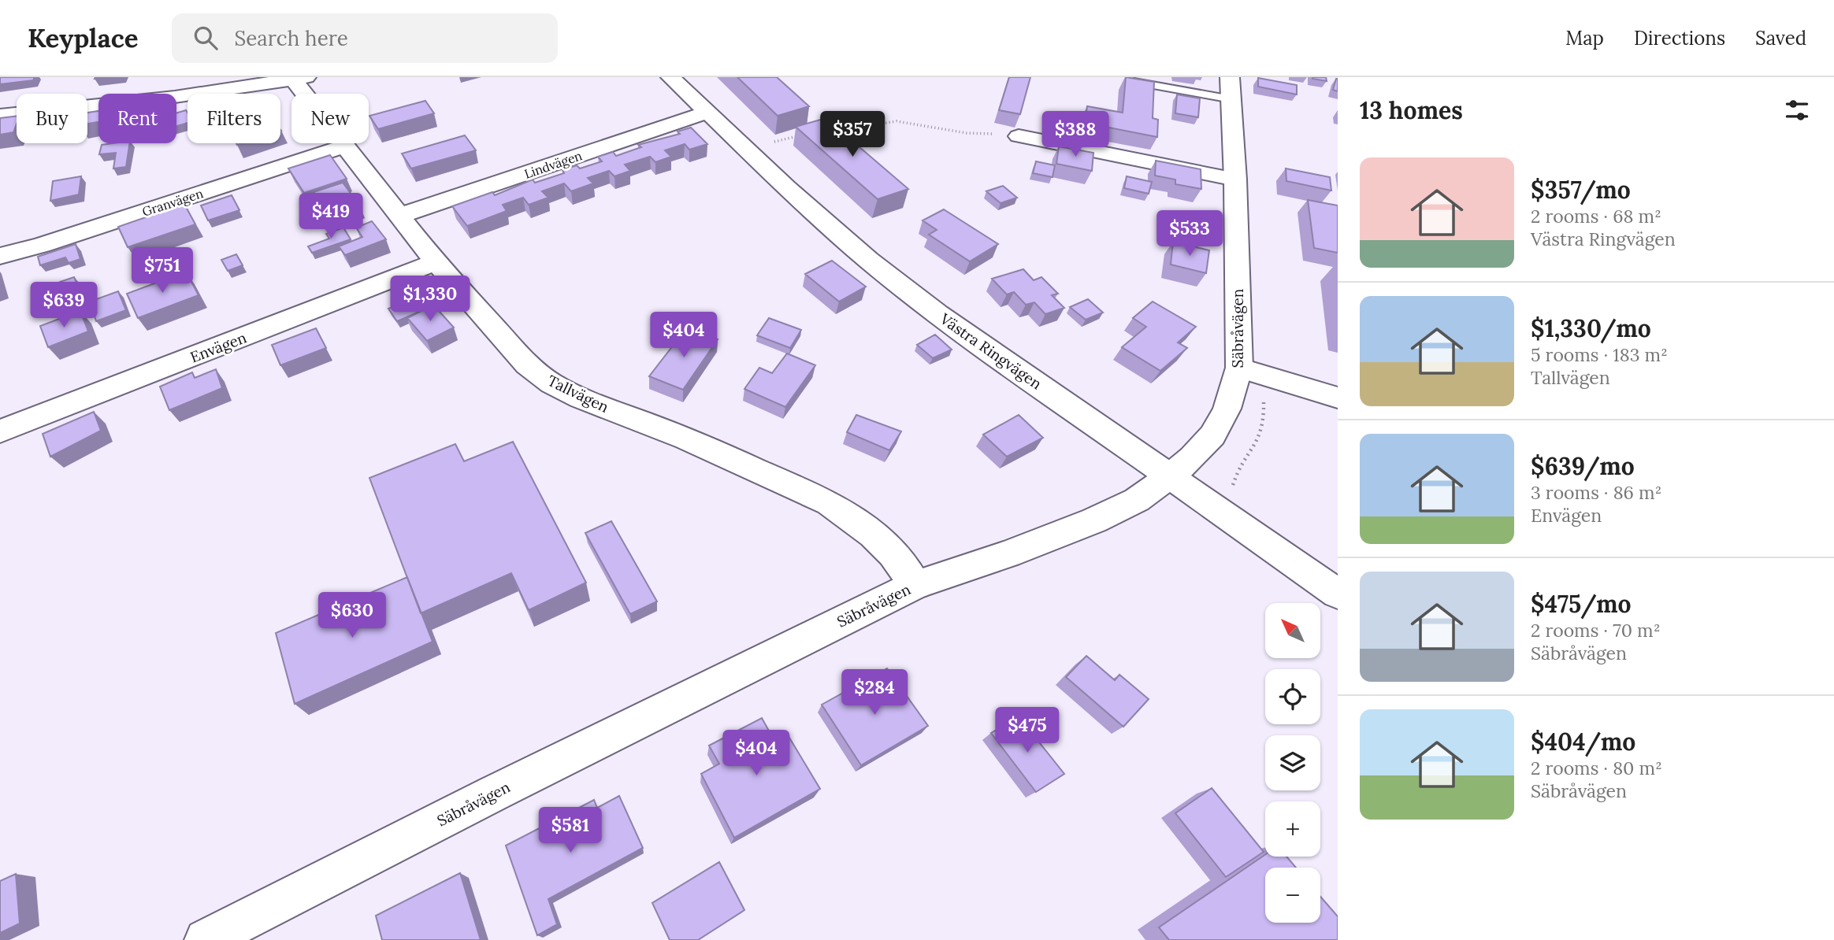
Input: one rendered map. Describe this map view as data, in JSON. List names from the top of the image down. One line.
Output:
{"streets":{"street":["Lindvägen","Granvägen","Säbråvägen","Envägen","Västra Ringvägen","Tallvägen"]},"crossings":[["Lindvägen","Västra Ringvägen"],["Lindvägen","Tallvägen"],["Granvägen","Tallvägen"],["Säbråvägen","Västra Ringvägen"],["Säbråvägen","Tallvägen"],["Envägen","Tallvägen"]],"north":"top left","page":{"header":"Keyplace","search":"Search here","nav":["Map","Directions","Saved"],"heading":"13 homes","chip":["Buy","Rent","Filters","New"],"price":["$357","$388","$419","$533","$751","$1,330","$639","$404","$630","$284","$475","$404","$581"],"list":[{"name":"$357/mo","note":"2 rooms · 68 m² · Västra Ringvägen"},{"name":"$1,330/mo","note":"5 rooms · 183 m² · Tallvägen"},{"name":"$639/mo","note":"3 rooms · 86 m² · Envägen"},{"name":"$475/mo","note":"2 rooms · 70 m² · Säbråvägen"},{"name":"$404/mo","note":"2 rooms · 80 m² · Säbråvägen"}],"map_buttons":["+","−"]}}
